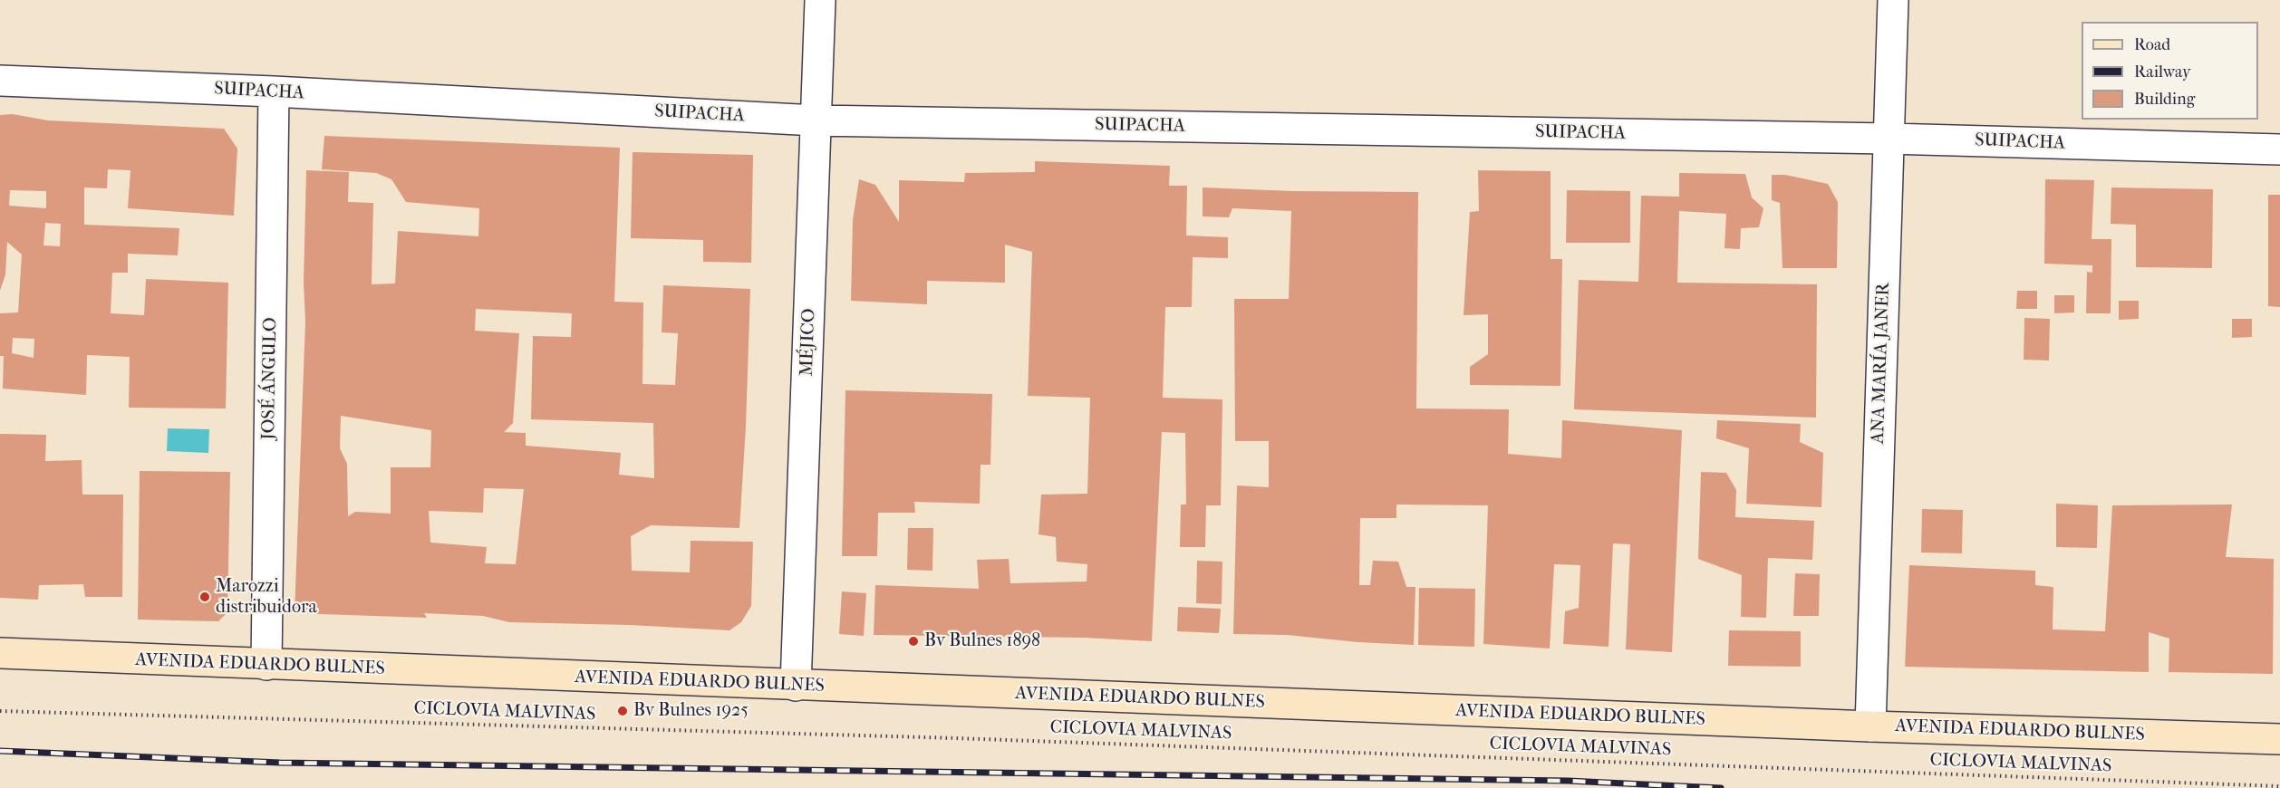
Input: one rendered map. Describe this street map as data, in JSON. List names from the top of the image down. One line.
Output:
{"streets":{"main road":["AVENIDA EDUARDO BULNES"],"street":["SUIPACHA","MÉJICO","ANA MARÍA JANER","JOSÉ ÁNGULO"],"path":["CICLOVIA MALVINAS"]},"crossings":[["SUIPACHA","MÉJICO"],["SUIPACHA","ANA MARÍA JANER"],["SUIPACHA","JOSÉ ÁNGULO"],["MÉJICO","AVENIDA EDUARDO BULNES"],["ANA MARÍA JANER","AVENIDA EDUARDO BULNES"],["JOSÉ ÁNGULO","AVENIDA EDUARDO BULNES"]],"places":["Marozzi distribuidora","Bv Bulnes 1898","Bv Bulnes 1925"],"legend":["Road","Railway","Building"]}
